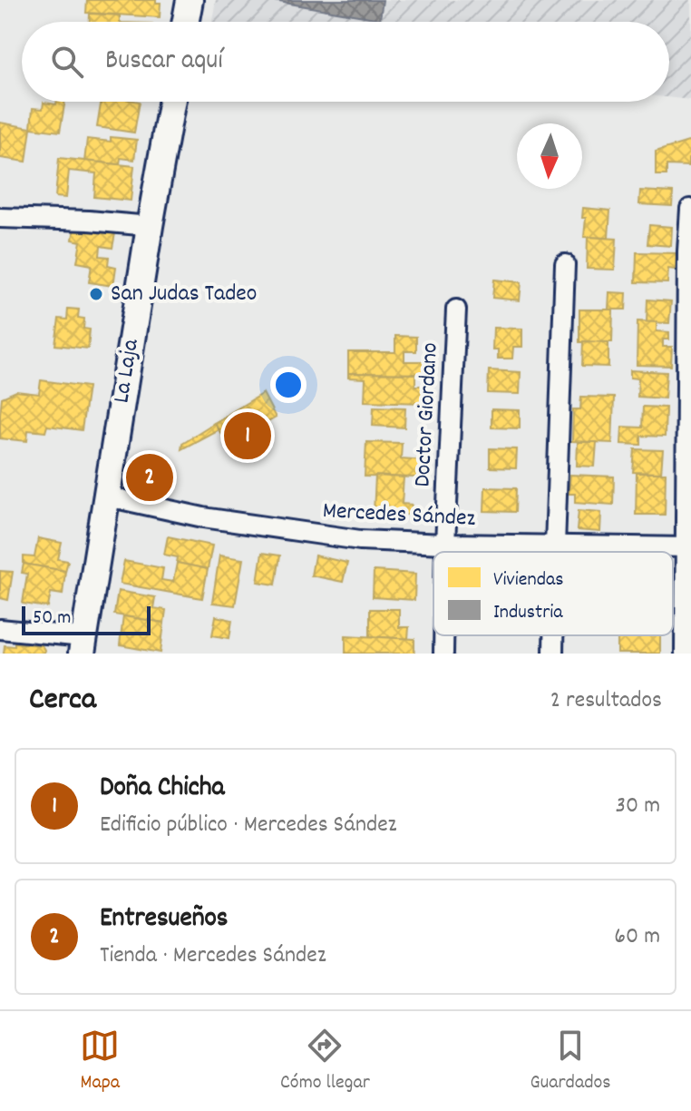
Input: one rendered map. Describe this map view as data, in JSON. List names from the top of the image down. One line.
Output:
{"streets":{"main road":["La Laja"],"street":["Doctor Giordano","Mercedes Sández"]},"crossings":[["La Laja","Mercedes Sández"],["Doctor Giordano","Mercedes Sández"]],"places":["San Judas Tadeo"],"legend":["Viviendas","Industria"],"scale_bar":"50 m","north":"bottom","page":{"search":"Buscar aquí","pins":["1","2"],"scale":"50 m","heading":["Cerca","2 resultados"],"list":[{"mark":"1","name":"Doña Chicha","note":"Edificio público · Mercedes Sández","value":"30 m"},{"mark":"2","name":"Entresueños","note":"Tienda · Mercedes Sández","value":"60 m"}],"nav":["Mapa","Cómo llegar","Guardados"]}}
